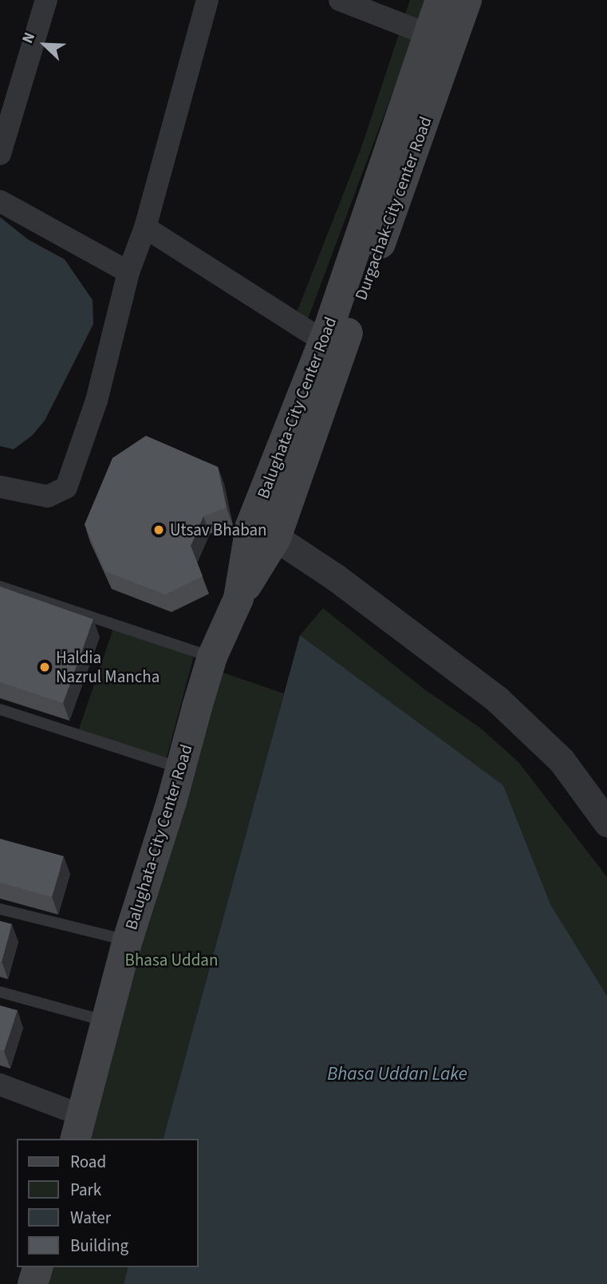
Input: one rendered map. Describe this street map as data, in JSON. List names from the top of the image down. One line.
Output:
{"streets":{"main road":["Durgachak-City center Road","Balughata-City Center Road"]},"crossings":[["Durgachak-City center Road","Balughata-City Center Road"]],"water":["Bhasa Uddan Lake"],"parks":["Bhasa Uddan"],"places":["Utsav Bhaban","Haldia Nazrul Mancha"],"legend":["Road","Park","Water","Building"],"north":"top left"}
